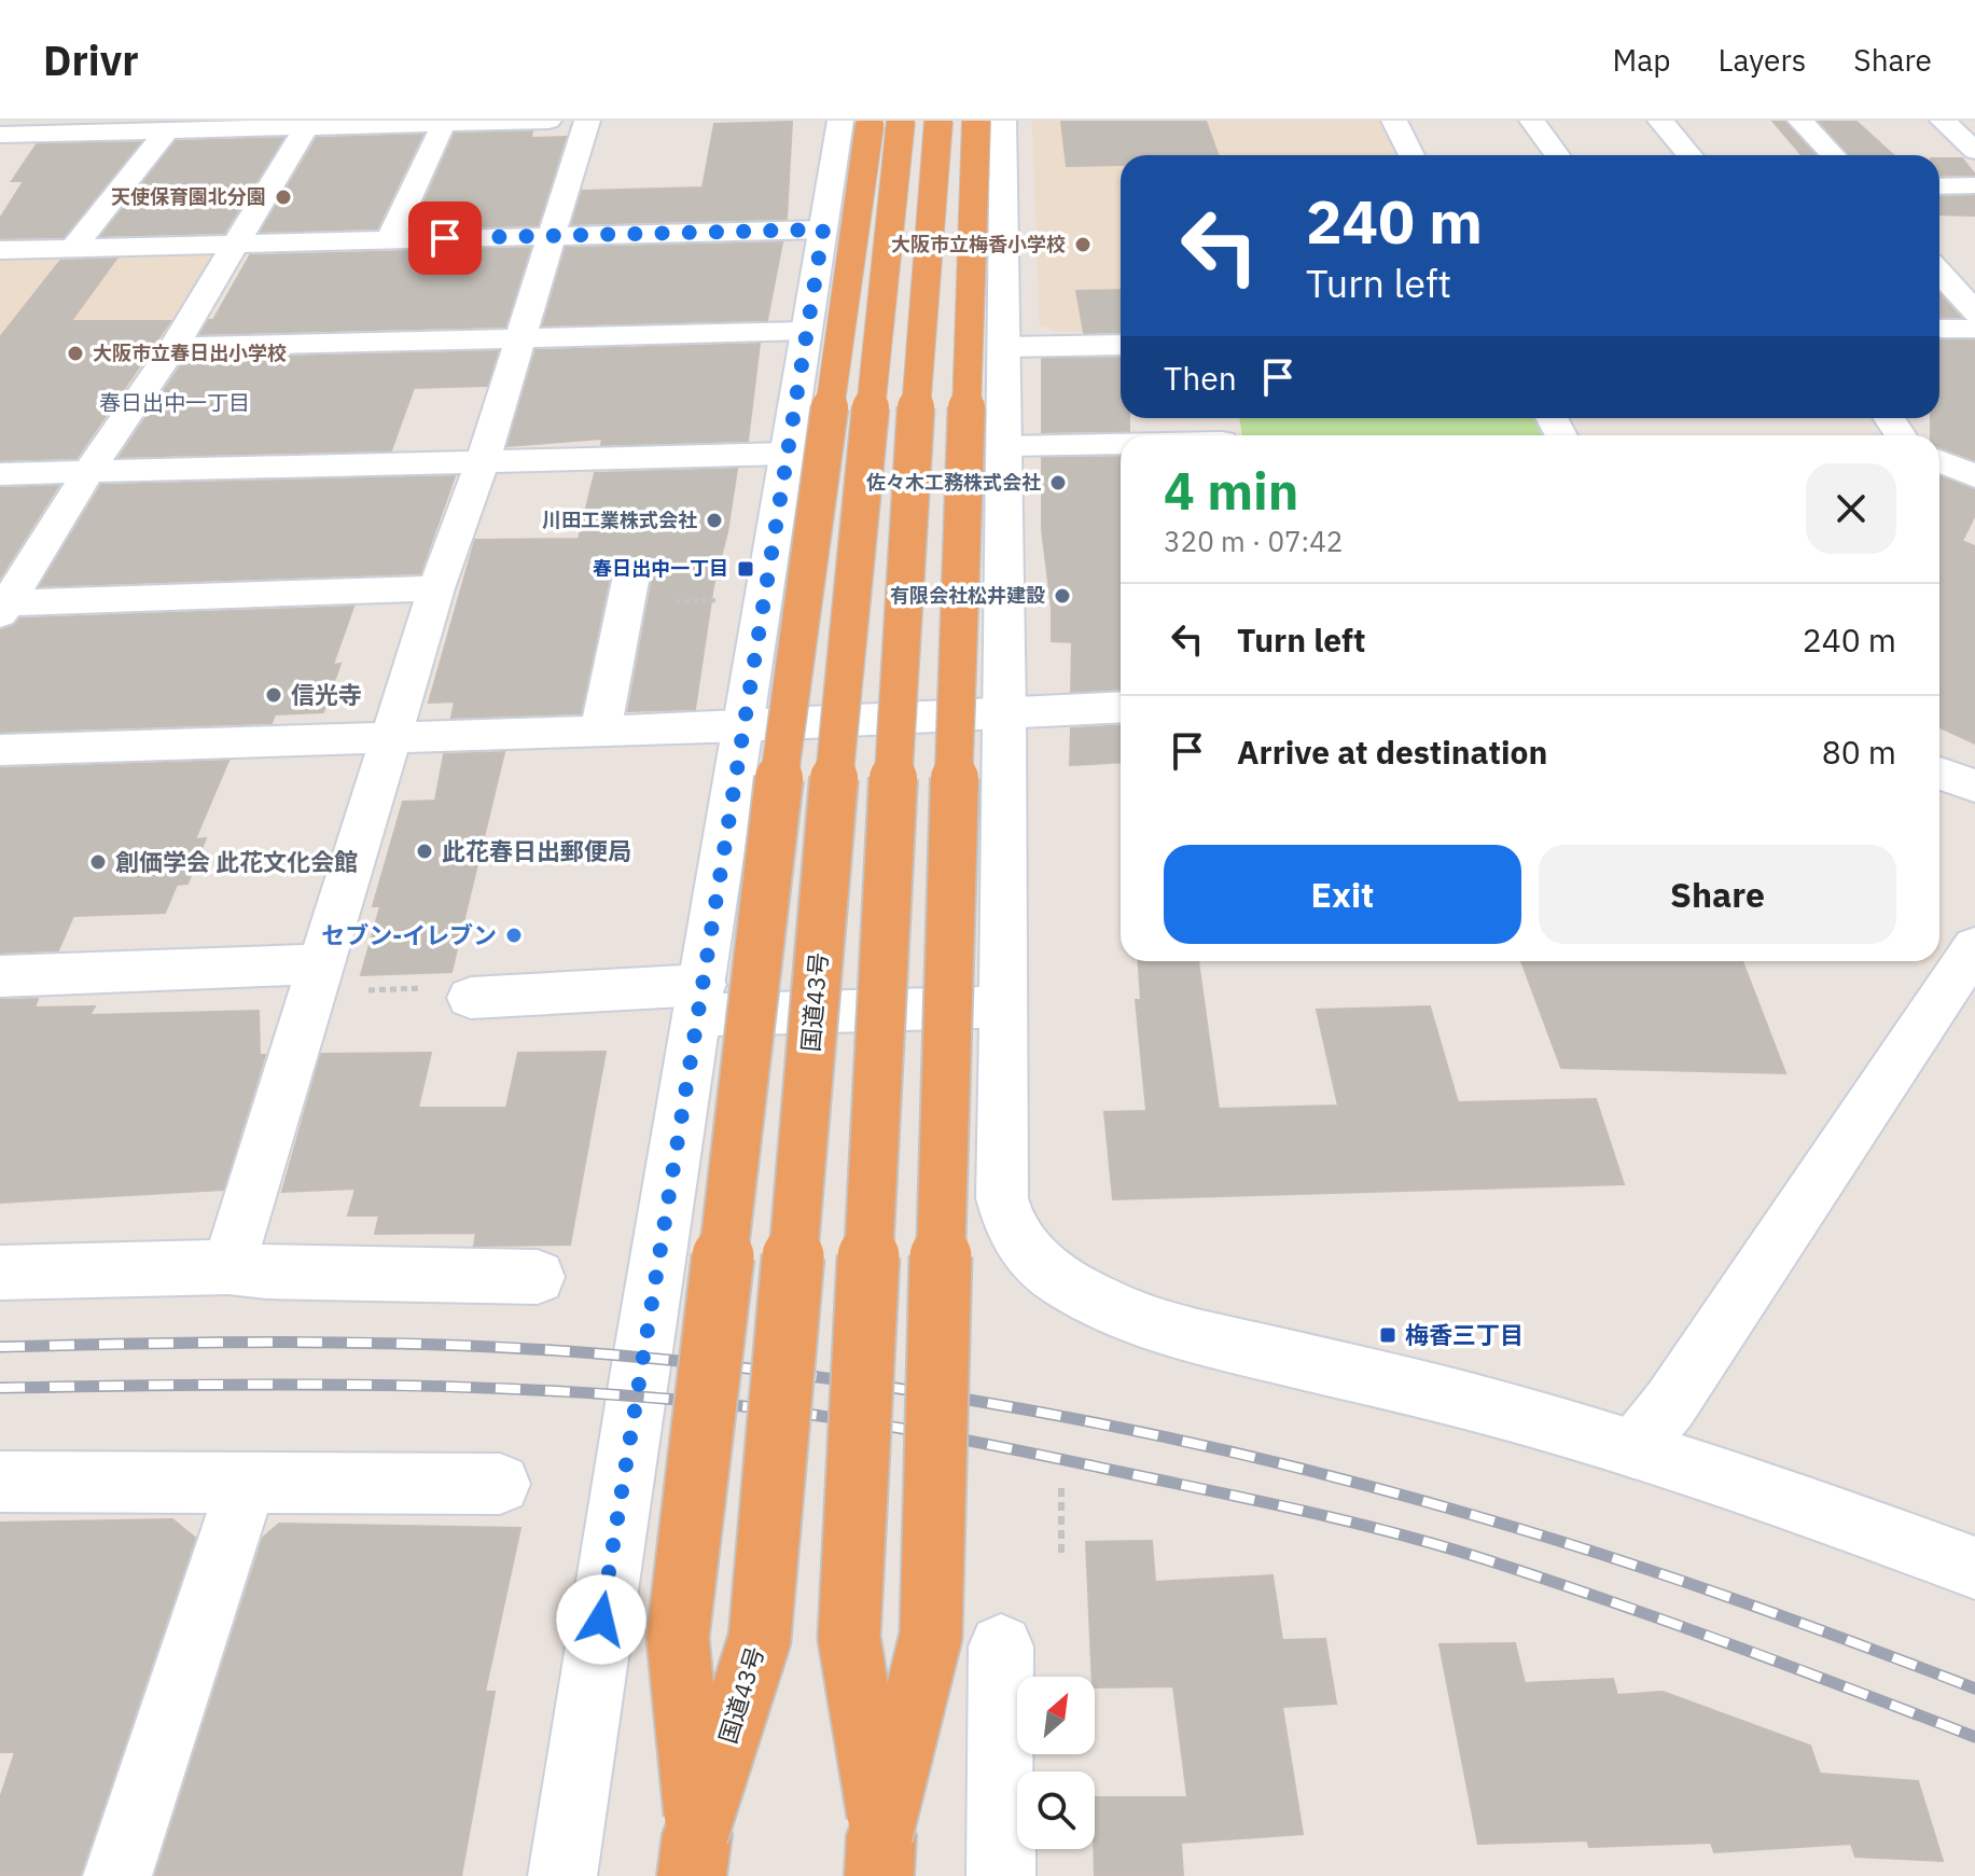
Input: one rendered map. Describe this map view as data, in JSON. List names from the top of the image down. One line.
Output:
{"streets":{"highway":["国道43号"]},"districts":["春日出中一丁目"],"places":{"other":["天使保育園北分園","大阪市立梅香小学校","大阪市立春日出小学校","佐々木工務株式会社","川田工業株式会社","有限会社松井建設","信光寺","此花春日出郵便局","創価学会 此花文化会館","セブン-イレブン"],"transit":["春日出中一丁目","梅香三丁目"]},"north":"top right","page":{"header":"Drivr","nav":["Map","Layers","Share"],"turn":["240 m","Turn left"],"then":"Then","heading":["4 min","320 m · 07:42"],"list":[{"name":"Turn left","value":"240 m"},{"name":"Arrive at destination","value":"80 m"}],"buttons":["Exit","Share"]}}
